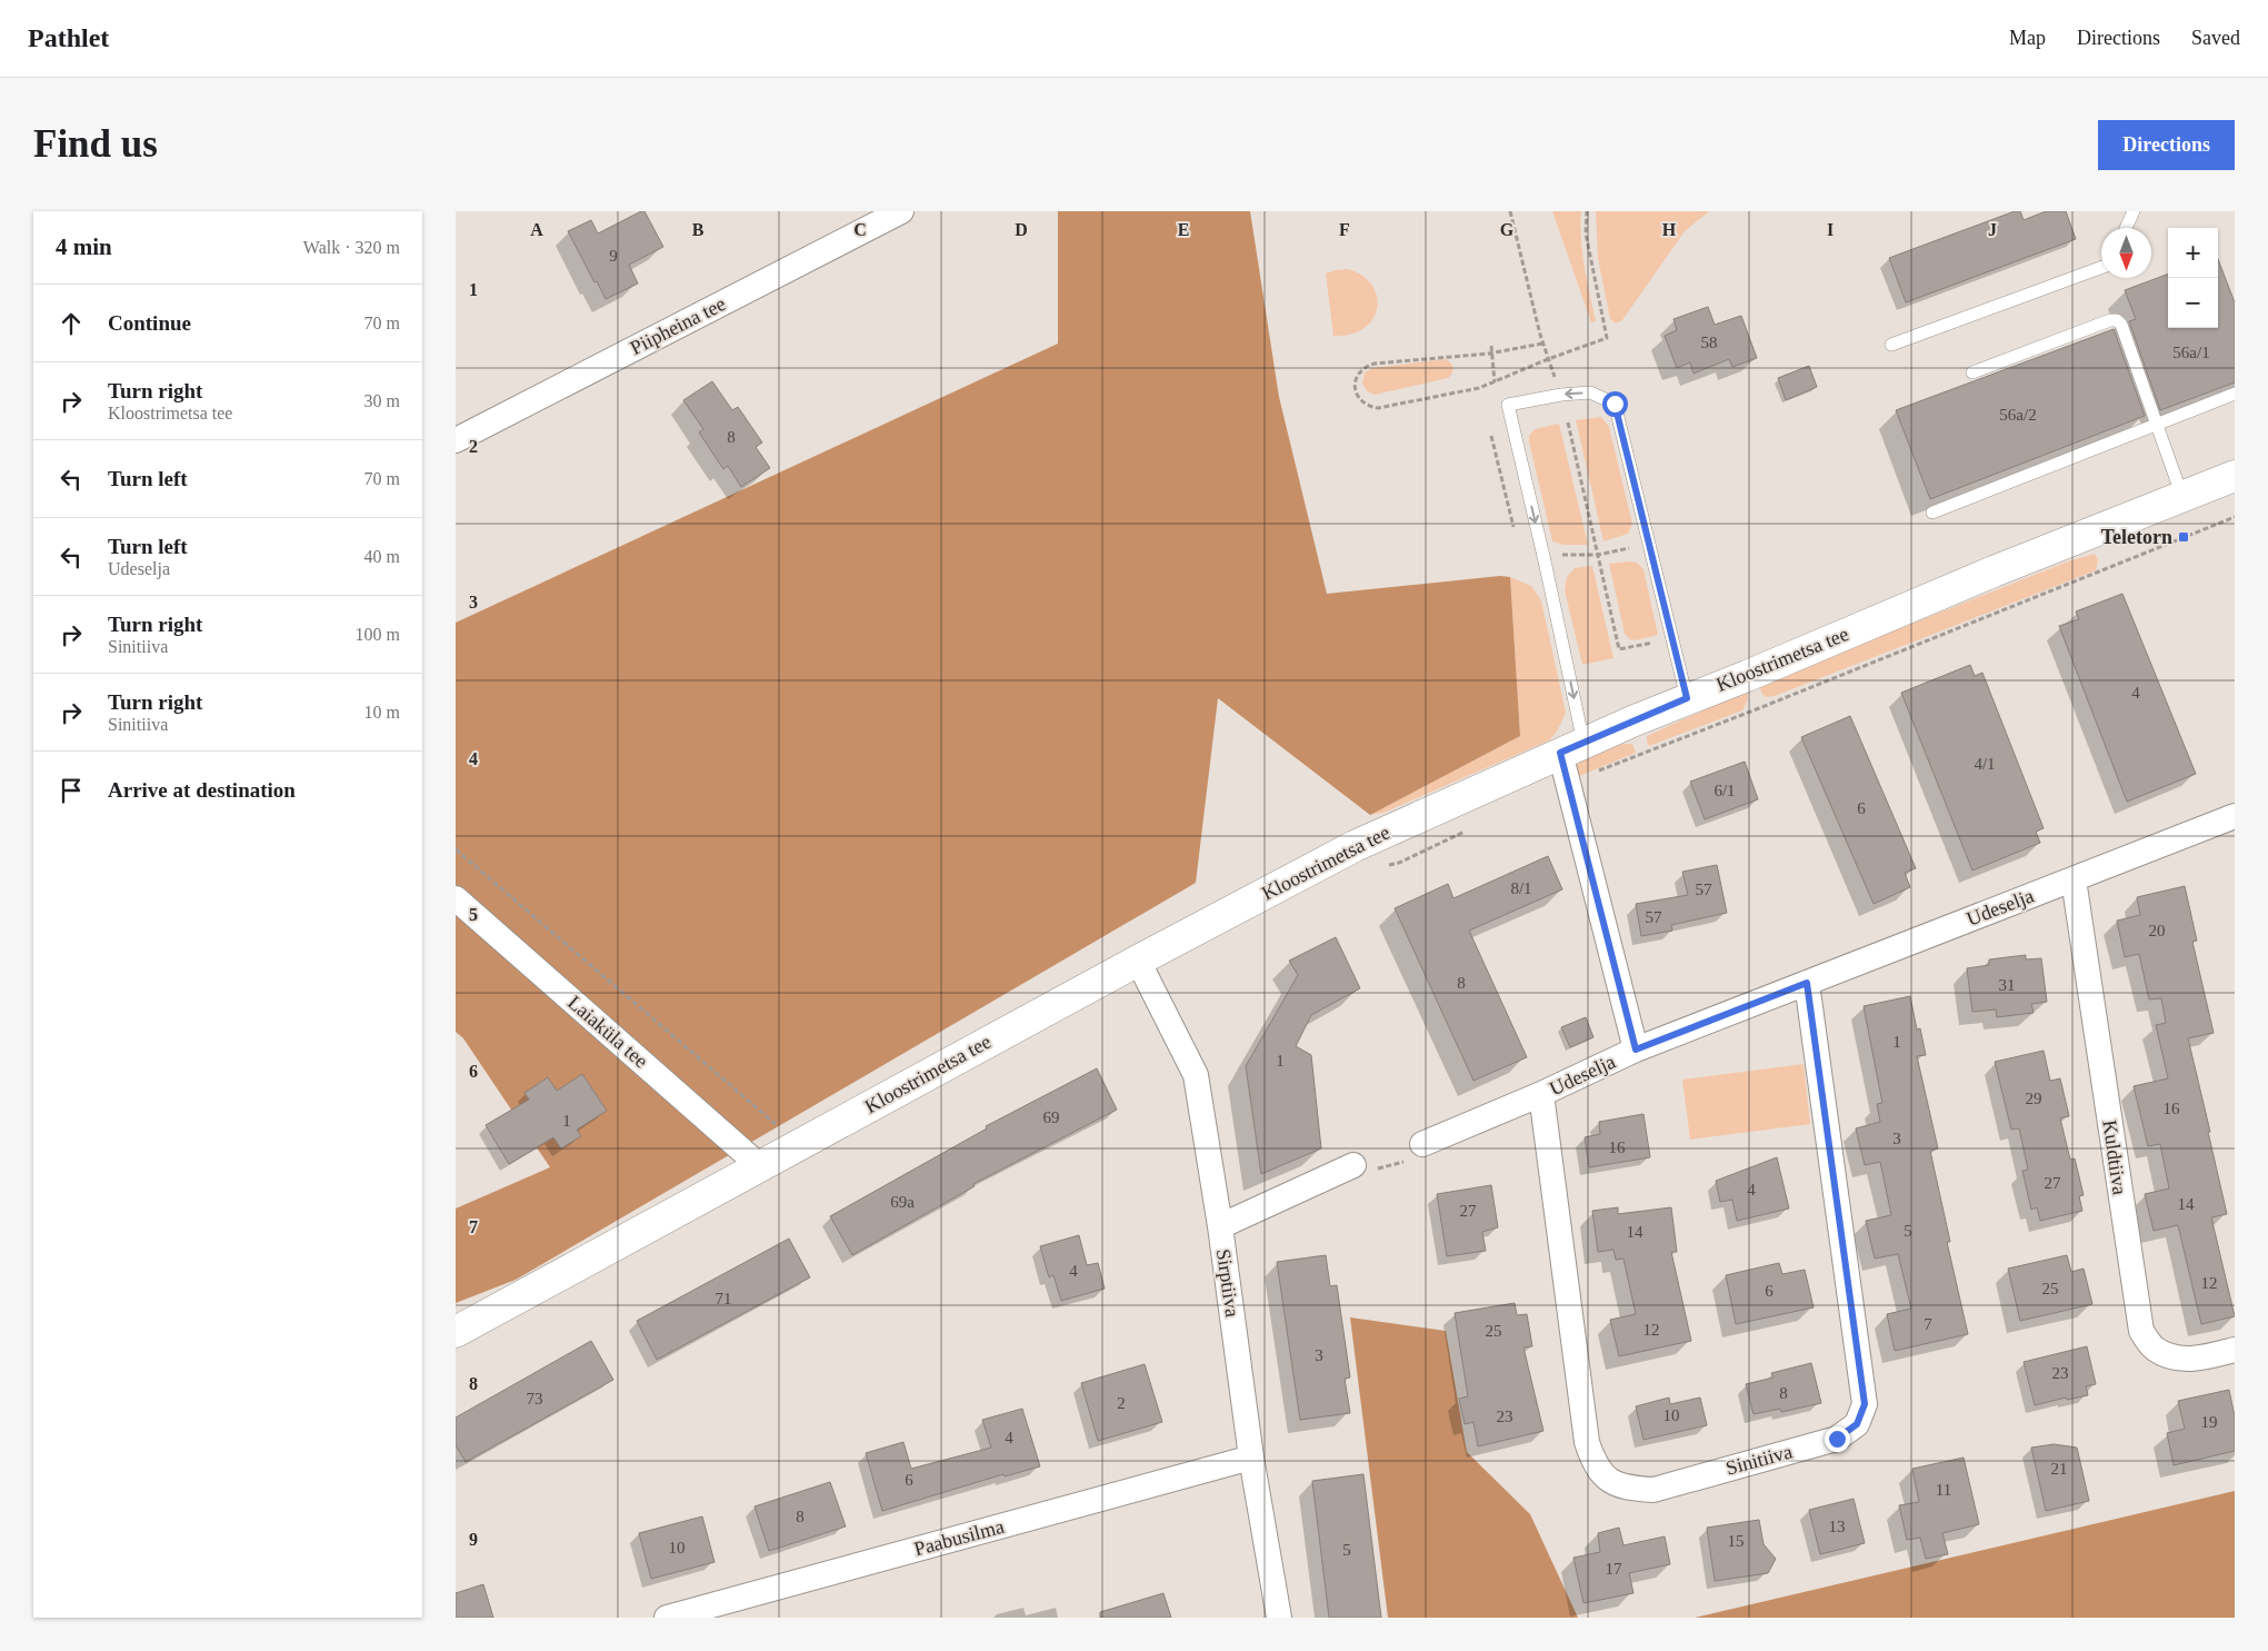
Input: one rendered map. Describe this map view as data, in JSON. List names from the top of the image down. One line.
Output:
{"streets":{"main road":["Kloostrimetsa tee"],"street":["Piipheina tee","Udeselja","Laiaküla tee","Kuldtiiva","Sirptiiva","Sinitiiva","Paabusilma"]},"crossings":[["Kloostrimetsa tee","Laiaküla tee"],["Kloostrimetsa tee","Sirptiiva"],["Udeselja","Kuldtiiva"],["Udeselja","Sinitiiva"],["Sirptiiva","Paabusilma"]],"places":{"transit":["Teletorn"]},"house_numbers":["9","58","56a/1","56a/2","8","4","4/1","6/1","6","8/1","57","57","20","8","31","1","1","29","16","69","1","3","16","27","4","69a","14","27","5","14","4","12","25","6","71","7","12","25","3","23","8","73","2","10","23","19","4","21","6","11","8","13","15","10","5","17"],"north":"bottom","page":{"header":"Pathlet","nav":["Map","Directions","Saved"],"buttons":"Directions","title":"Find us","heading":["4 min","Walk · 320 m"],"map_buttons":["+","−"],"list":[["Continue","70 m"],["Turn right","Kloostrimetsa tee","30 m"],["Turn left","70 m"],["Turn left","Udeselja","40 m"],["Turn right","Sinitiiva","100 m"],["Turn right","Sinitiiva","10 m"],"Arrive at destination"]},"grid":{"columns":["A","B","C","D","E","F","G","H","I","J"],"rows":["1","2","3","4","5","6","7","8","9"]}}
